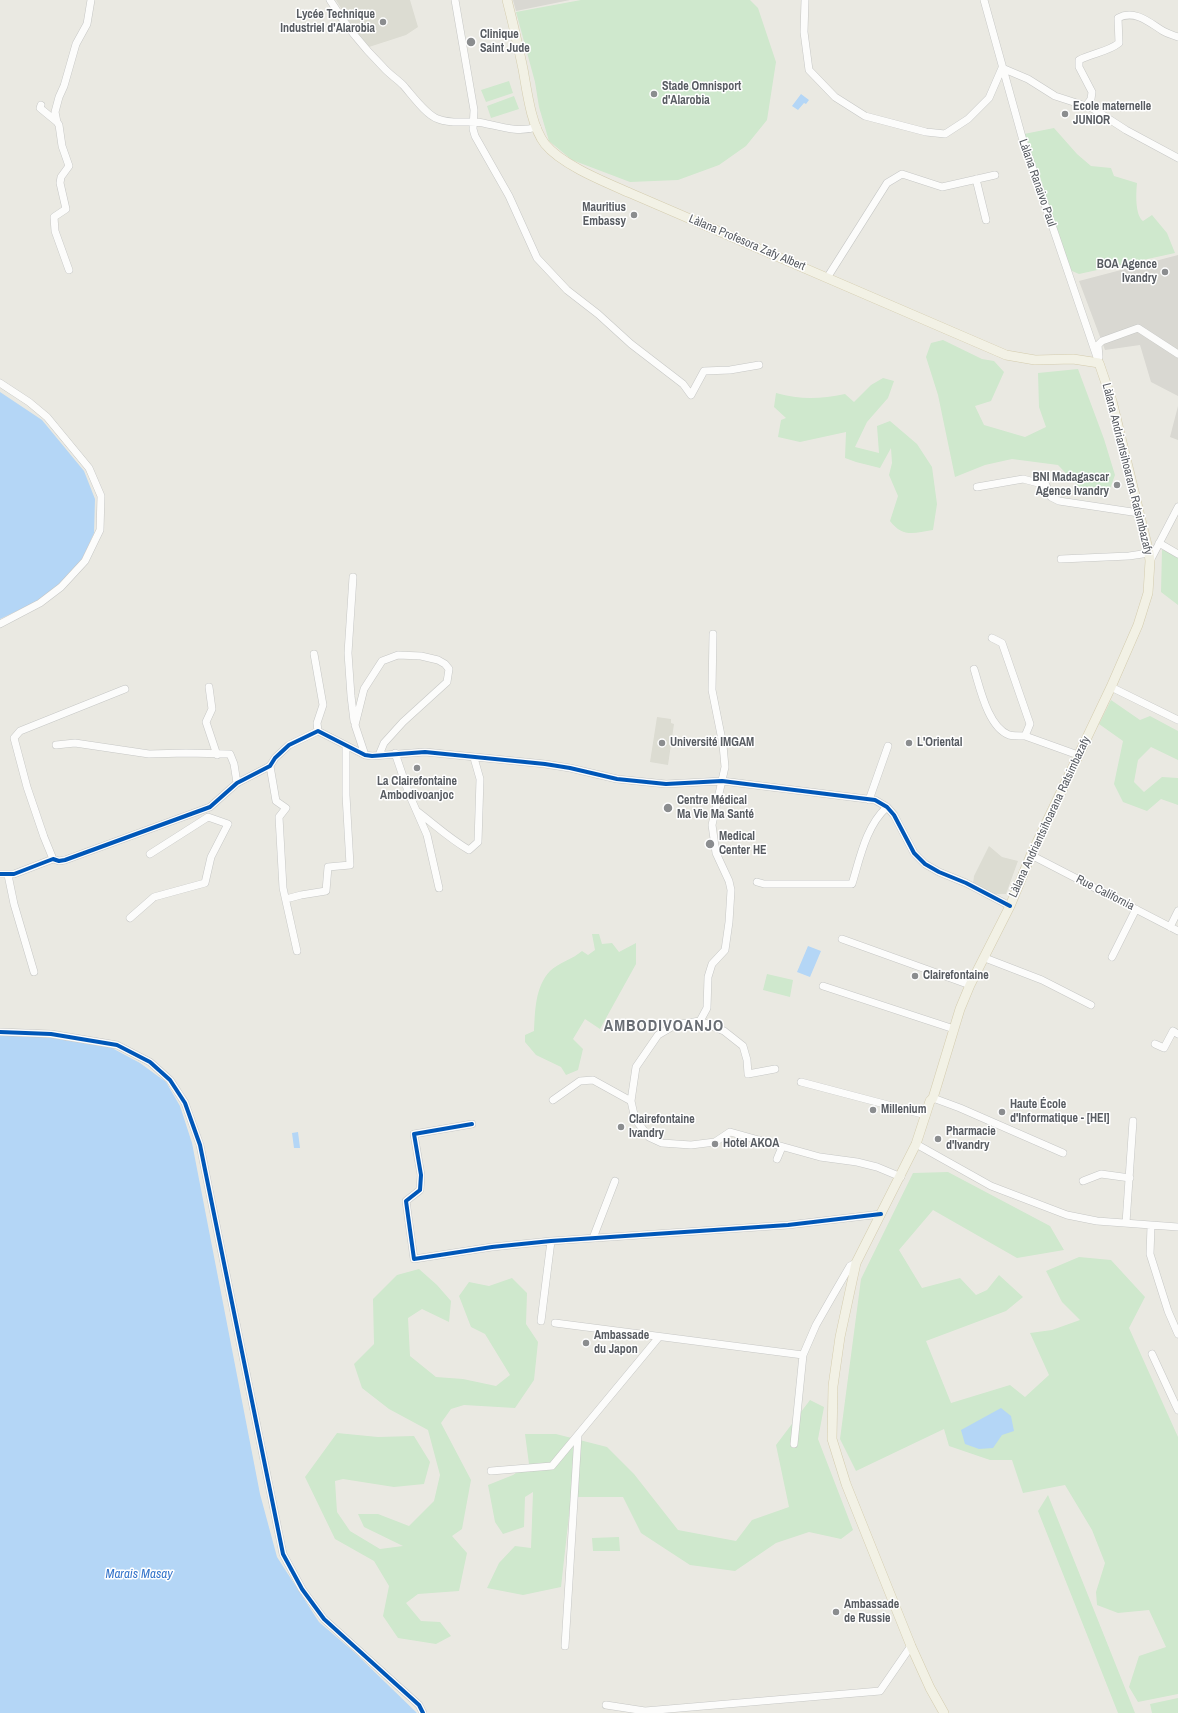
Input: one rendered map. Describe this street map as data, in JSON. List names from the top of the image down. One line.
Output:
{"streets":{"main road":["Làlana Profesora Zafy Albert","Làlana Andriantsihoarana Ratsimbazafy"],"street":["Làlana Ranaivo Paul","Rue California"]},"crossings":[["Làlana Ranaivo Paul","Làlana Profesora Zafy Albert"],["Làlana Ranaivo Paul","Làlana Andriantsihoarana Ratsimbazafy"],["Làlana Profesora Zafy Albert","Làlana Andriantsihoarana Ratsimbazafy"],["Làlana Andriantsihoarana Ratsimbazafy","Rue California"]],"districts":["AMBODIVOANJO"],"water":["Marais Masay"],"places":["Lycée Technique Industriel d'Alarobia","Clinique Saint Jude","Stade Omnisport d'Alarobia","Ecole maternelle JUNIOR","Mauritius Embassy","BOA Agence Ivandry","BNI Madagascar Agence Ivandry","Université IMGAM","L'Oriental","La Clairefontaine Ambodivoanjoc","Centre Médical Ma Vie Ma Santé","Medical Center HE","Clairefontaine","Millenium","Haute École d'Informatique - [HEI]","Clairefontaine Ivandry","Pharmacie d'Ivandry","Hotel AKOA","Ambassade du Japon","Ambassade de Russie"]}
